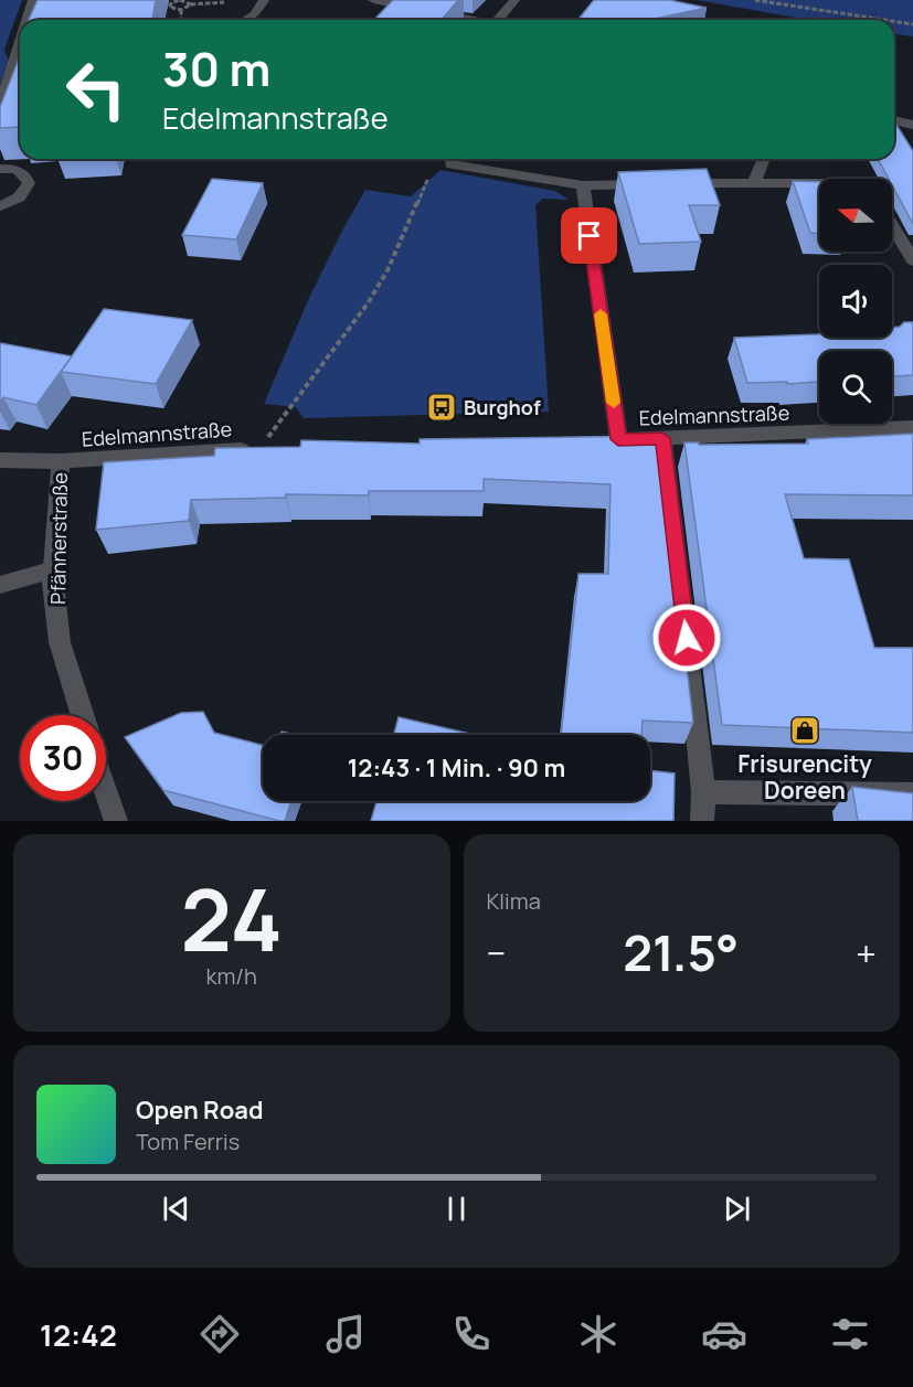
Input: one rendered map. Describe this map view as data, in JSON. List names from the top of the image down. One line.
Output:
{"streets":{"street":["Edelmannstraße","Pfännerstraße"]},"crossings":[["Edelmannstraße","Pfännerstraße"]],"places":{"bus stop":["Burghof"],"shop":["Frisurencity Doreen"]},"north":"left","page":{"turn":["30 m","Edelmannstraße"],"limit":"30","trip":"12:43 · 1 Min. · 90 m","tile":[["24","km/h"],"Klima"],"heat":["−","21.5°","+"],"song":["Open Road","Tom Ferris"],"tabs":"12:42"}}
